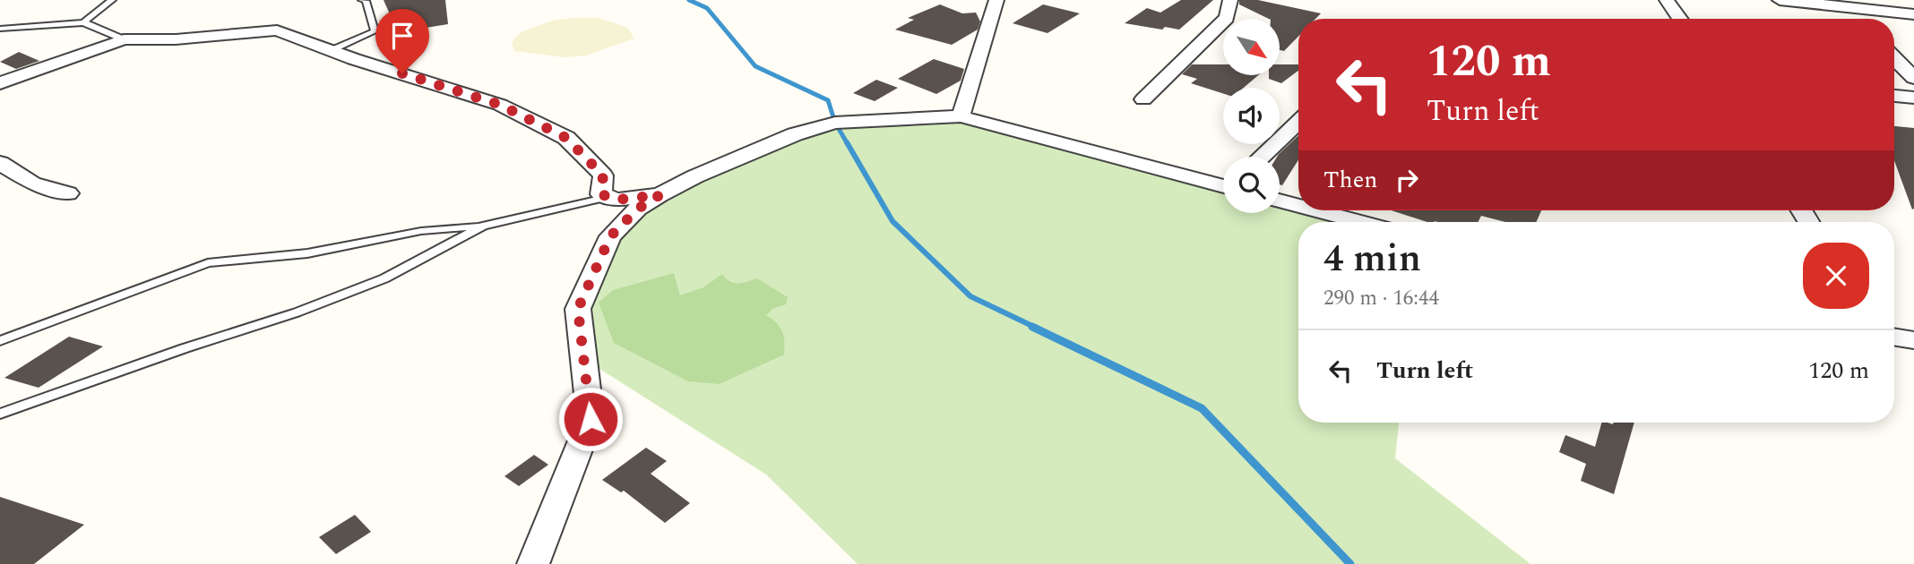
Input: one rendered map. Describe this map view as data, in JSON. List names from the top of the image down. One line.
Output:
{"north":"bottom right","page":{"turn":["120 m","Turn left"],"then":"Then","heading":["4 min","290 m · 16:44"],"list":[{"name":"Turn left","value":"120 m"}]}}
